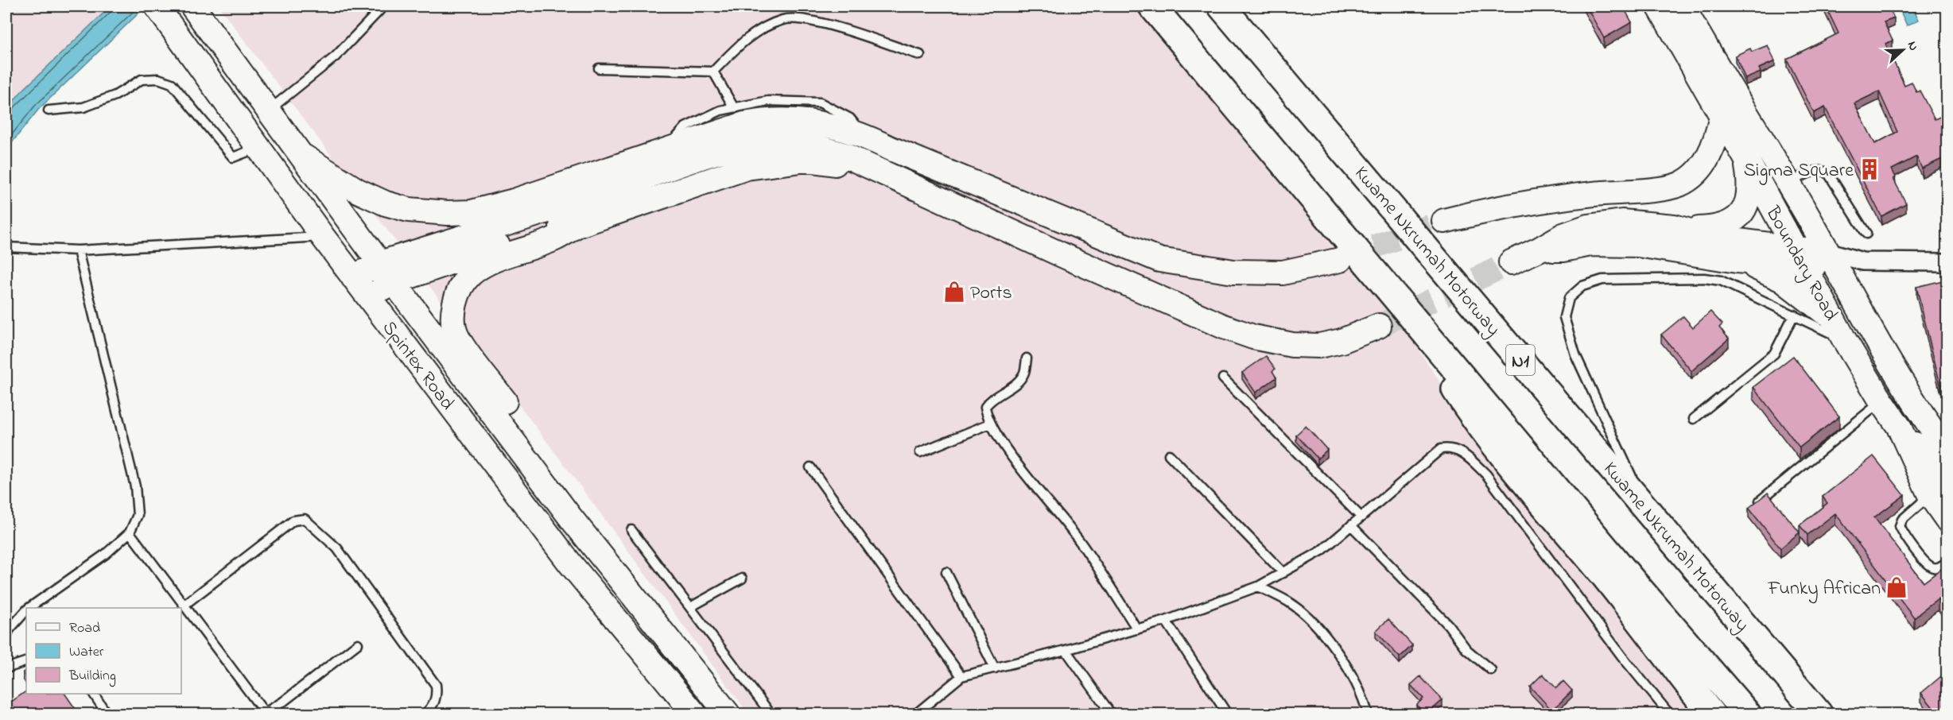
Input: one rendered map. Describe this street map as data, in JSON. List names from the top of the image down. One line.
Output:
{"streets":{"highway":["Kwame Nkrumah Motorway","N1"],"main road":["Boundary Road","Spintex Road"]},"places":{"building":["Sigma Square"],"shop":["Ports","Funky African"]},"legend":["Road","Water","Building"],"north":"right"}
